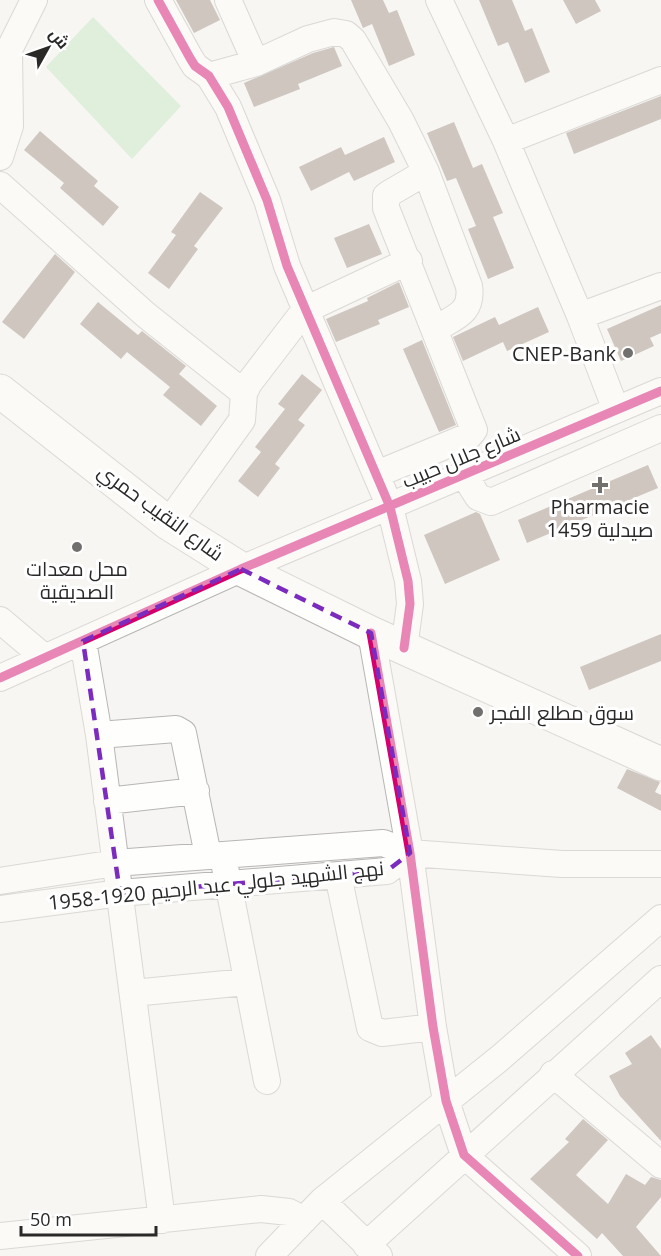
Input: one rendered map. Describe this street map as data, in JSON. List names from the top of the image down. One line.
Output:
{"streets":{"main road":["شارع النقيب حمري"],"street":["شارع جلال حبيب","نهج الشهيد جلولي عبد الرحيم 1920-1958"]},"crossings":[["شارع جلال حبيب","شارع النقيب حمري"]],"places":{"other":["CNEP-Bank","محل معدات الصديقية","سوق مطلع الفجر"],"health":["Pharmacie 1459 صيدلية"]},"scale_bar":"50 m","north":"top right"}
